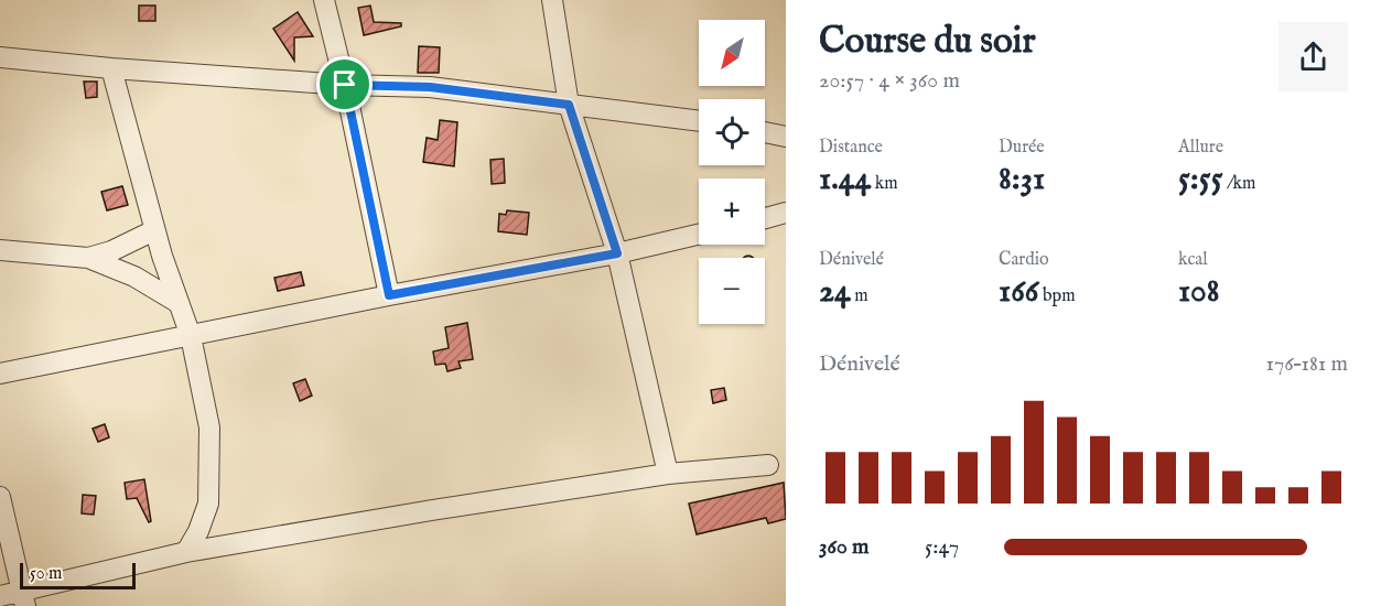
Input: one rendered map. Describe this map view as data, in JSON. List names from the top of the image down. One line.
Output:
{"scale_bar":"50 m","north":"bottom left","page":{"heading":["Course du soir","20:57 · 4 × 360 m"],"map_buttons":["+","−"],"stats":[["Distance","1.44 km"],["Durée","8:31"],["Allure","5:55 /km"],["Dénivelé","24 m"],["Cardio","166 bpm"],["kcal","108"]],"chart":["Dénivelé","176–181 m"],"list":[{"name":"360 m","note":"5:47"}],"scale":"50 m"}}
